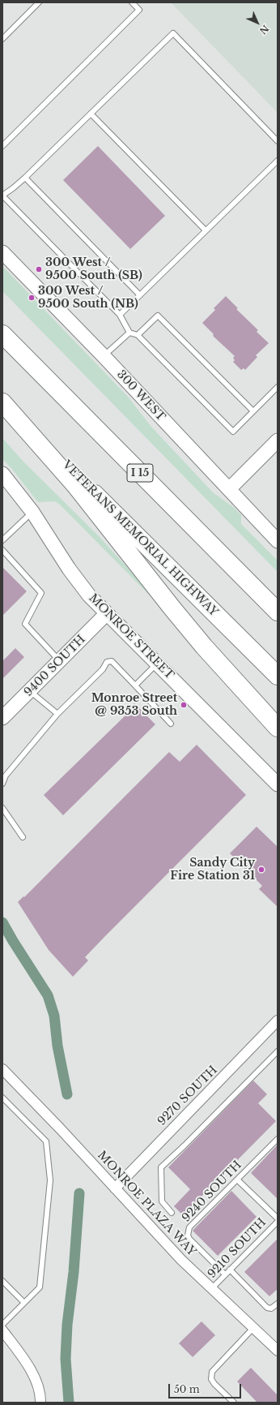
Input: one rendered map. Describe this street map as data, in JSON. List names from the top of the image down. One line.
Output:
{"streets":{"highway":["I 15","VETERANS MEMORIAL HIGHWAY"],"street":["300 WEST","MONROE STREET","9400 SOUTH","9270 SOUTH","MONROE PLAZA WAY"],"lane":["9240 SOUTH","9210 SOUTH"]},"crossings":[["MONROE STREET","9400 SOUTH"],["9270 SOUTH","MONROE PLAZA WAY"],["9240 SOUTH","9210 SOUTH"],["MONROE PLAZA WAY","9210 SOUTH"]],"places":["300 West / 9500 South (SB)","300 West / 9500 South (NB)","Monroe Street @ 9353 South","Sandy City Fire Station 31"],"scale_bar":"50 m","north":"bottom right"}
